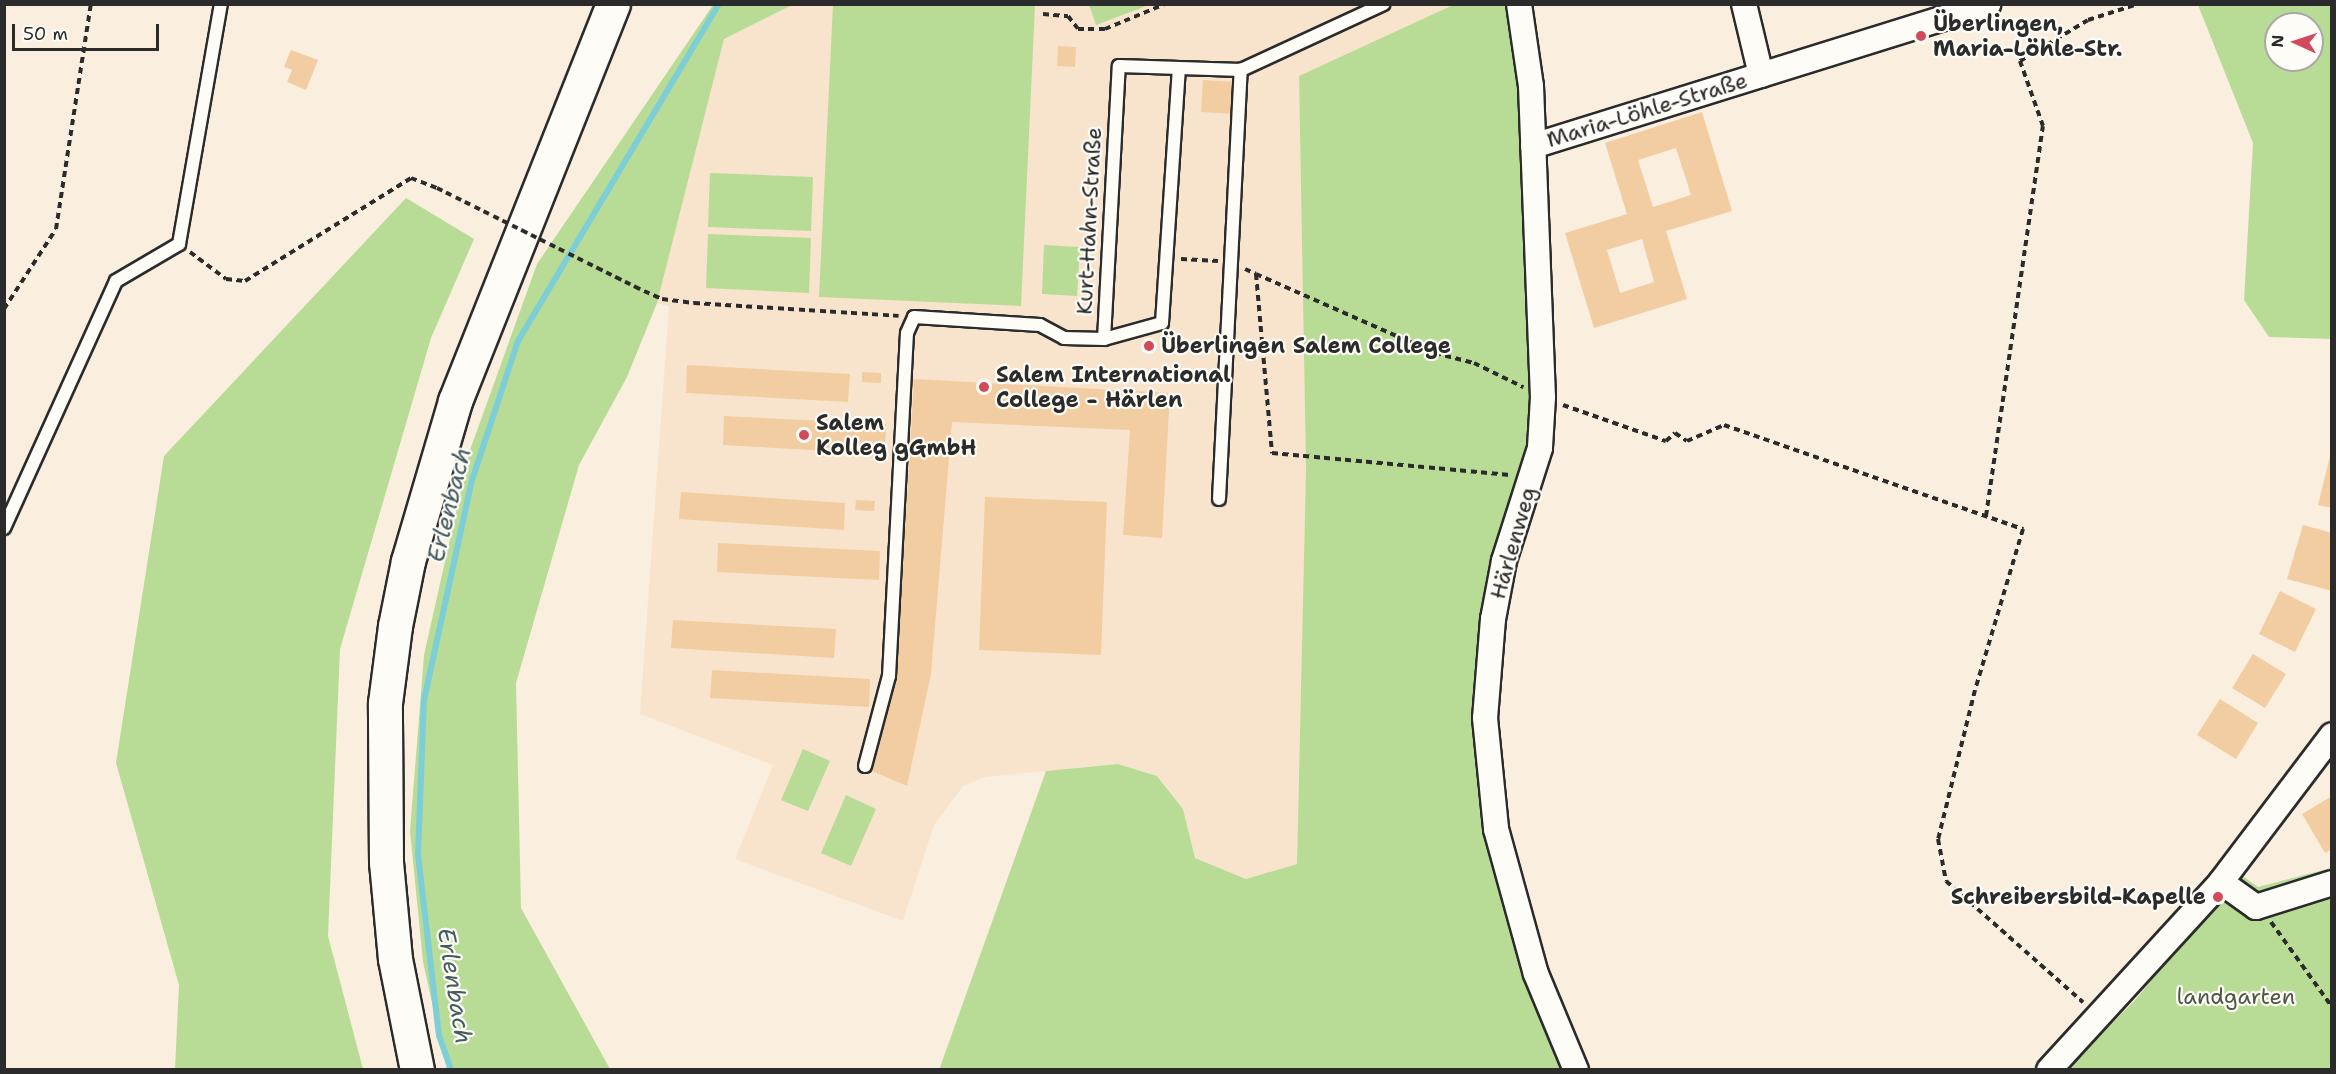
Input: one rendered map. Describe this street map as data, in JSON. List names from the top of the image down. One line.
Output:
{"streets":{"street":["Maria-Löhle-Straße","Härlenweg"],"lane":["Kurt-Hahn-Straße"]},"crossings":[["Maria-Löhle-Straße","Härlenweg"]],"water":["Erlenbach"],"parks":["landgarten"],"places":["Überlingen, Maria-Löhle-Str.","Überlingen Salem College","Salem International College - Härlen","Salem Kolleg gGmbH","Schreibersbild-Kapelle"],"scale_bar":"50 m","north":"left"}
